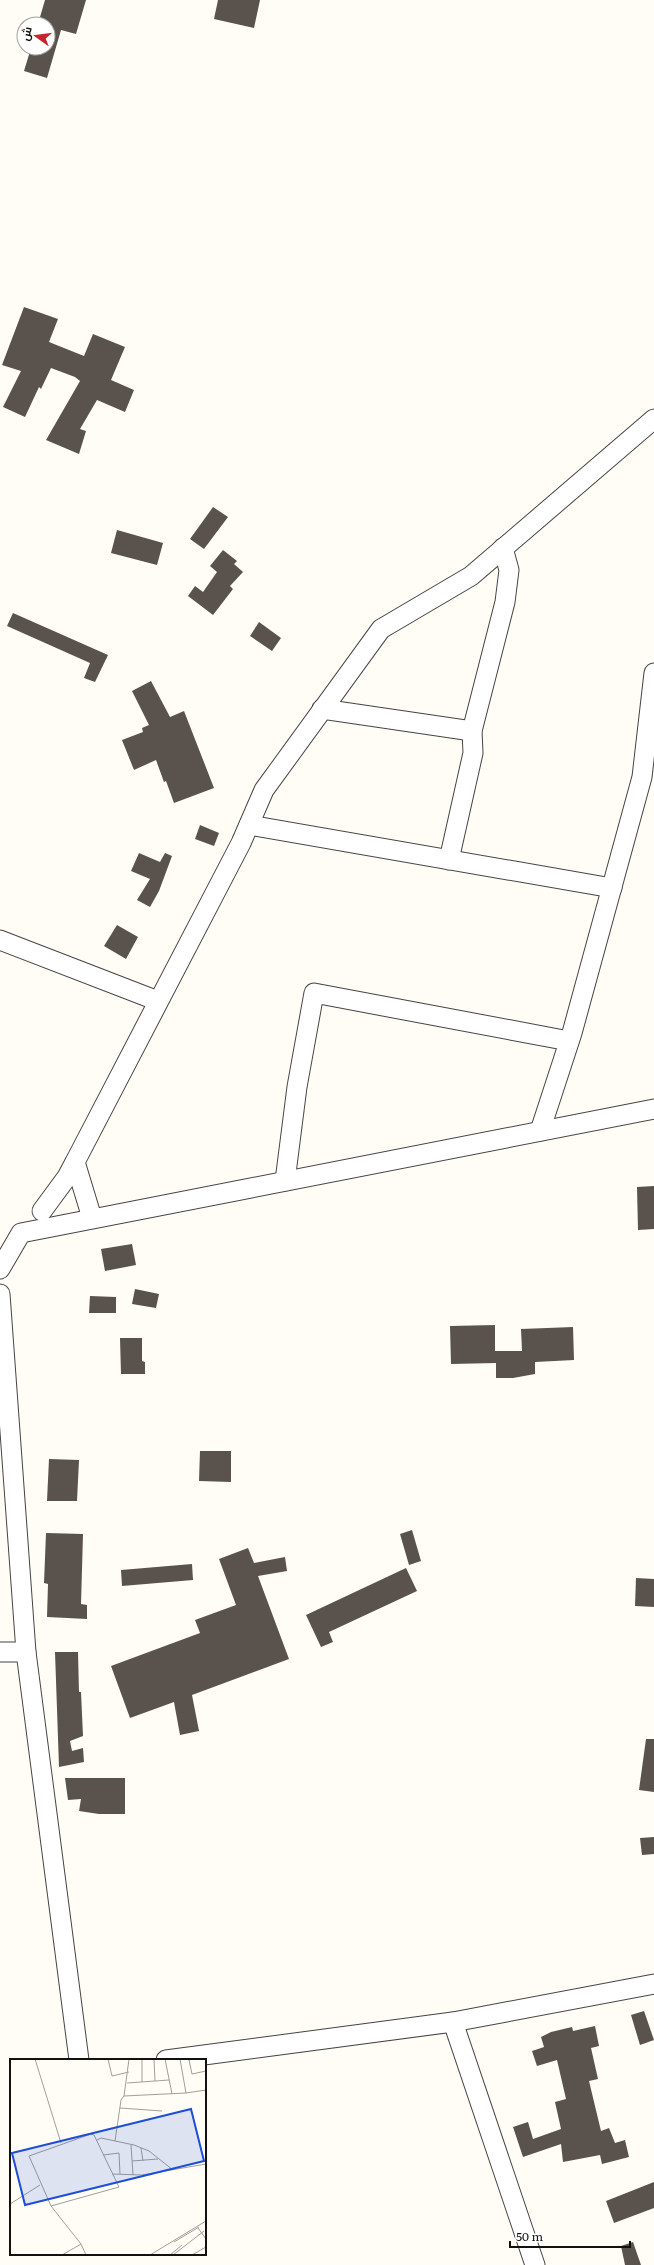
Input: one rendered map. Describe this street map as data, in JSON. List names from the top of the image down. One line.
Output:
{"scale_bar":"50 m","north":"left"}
